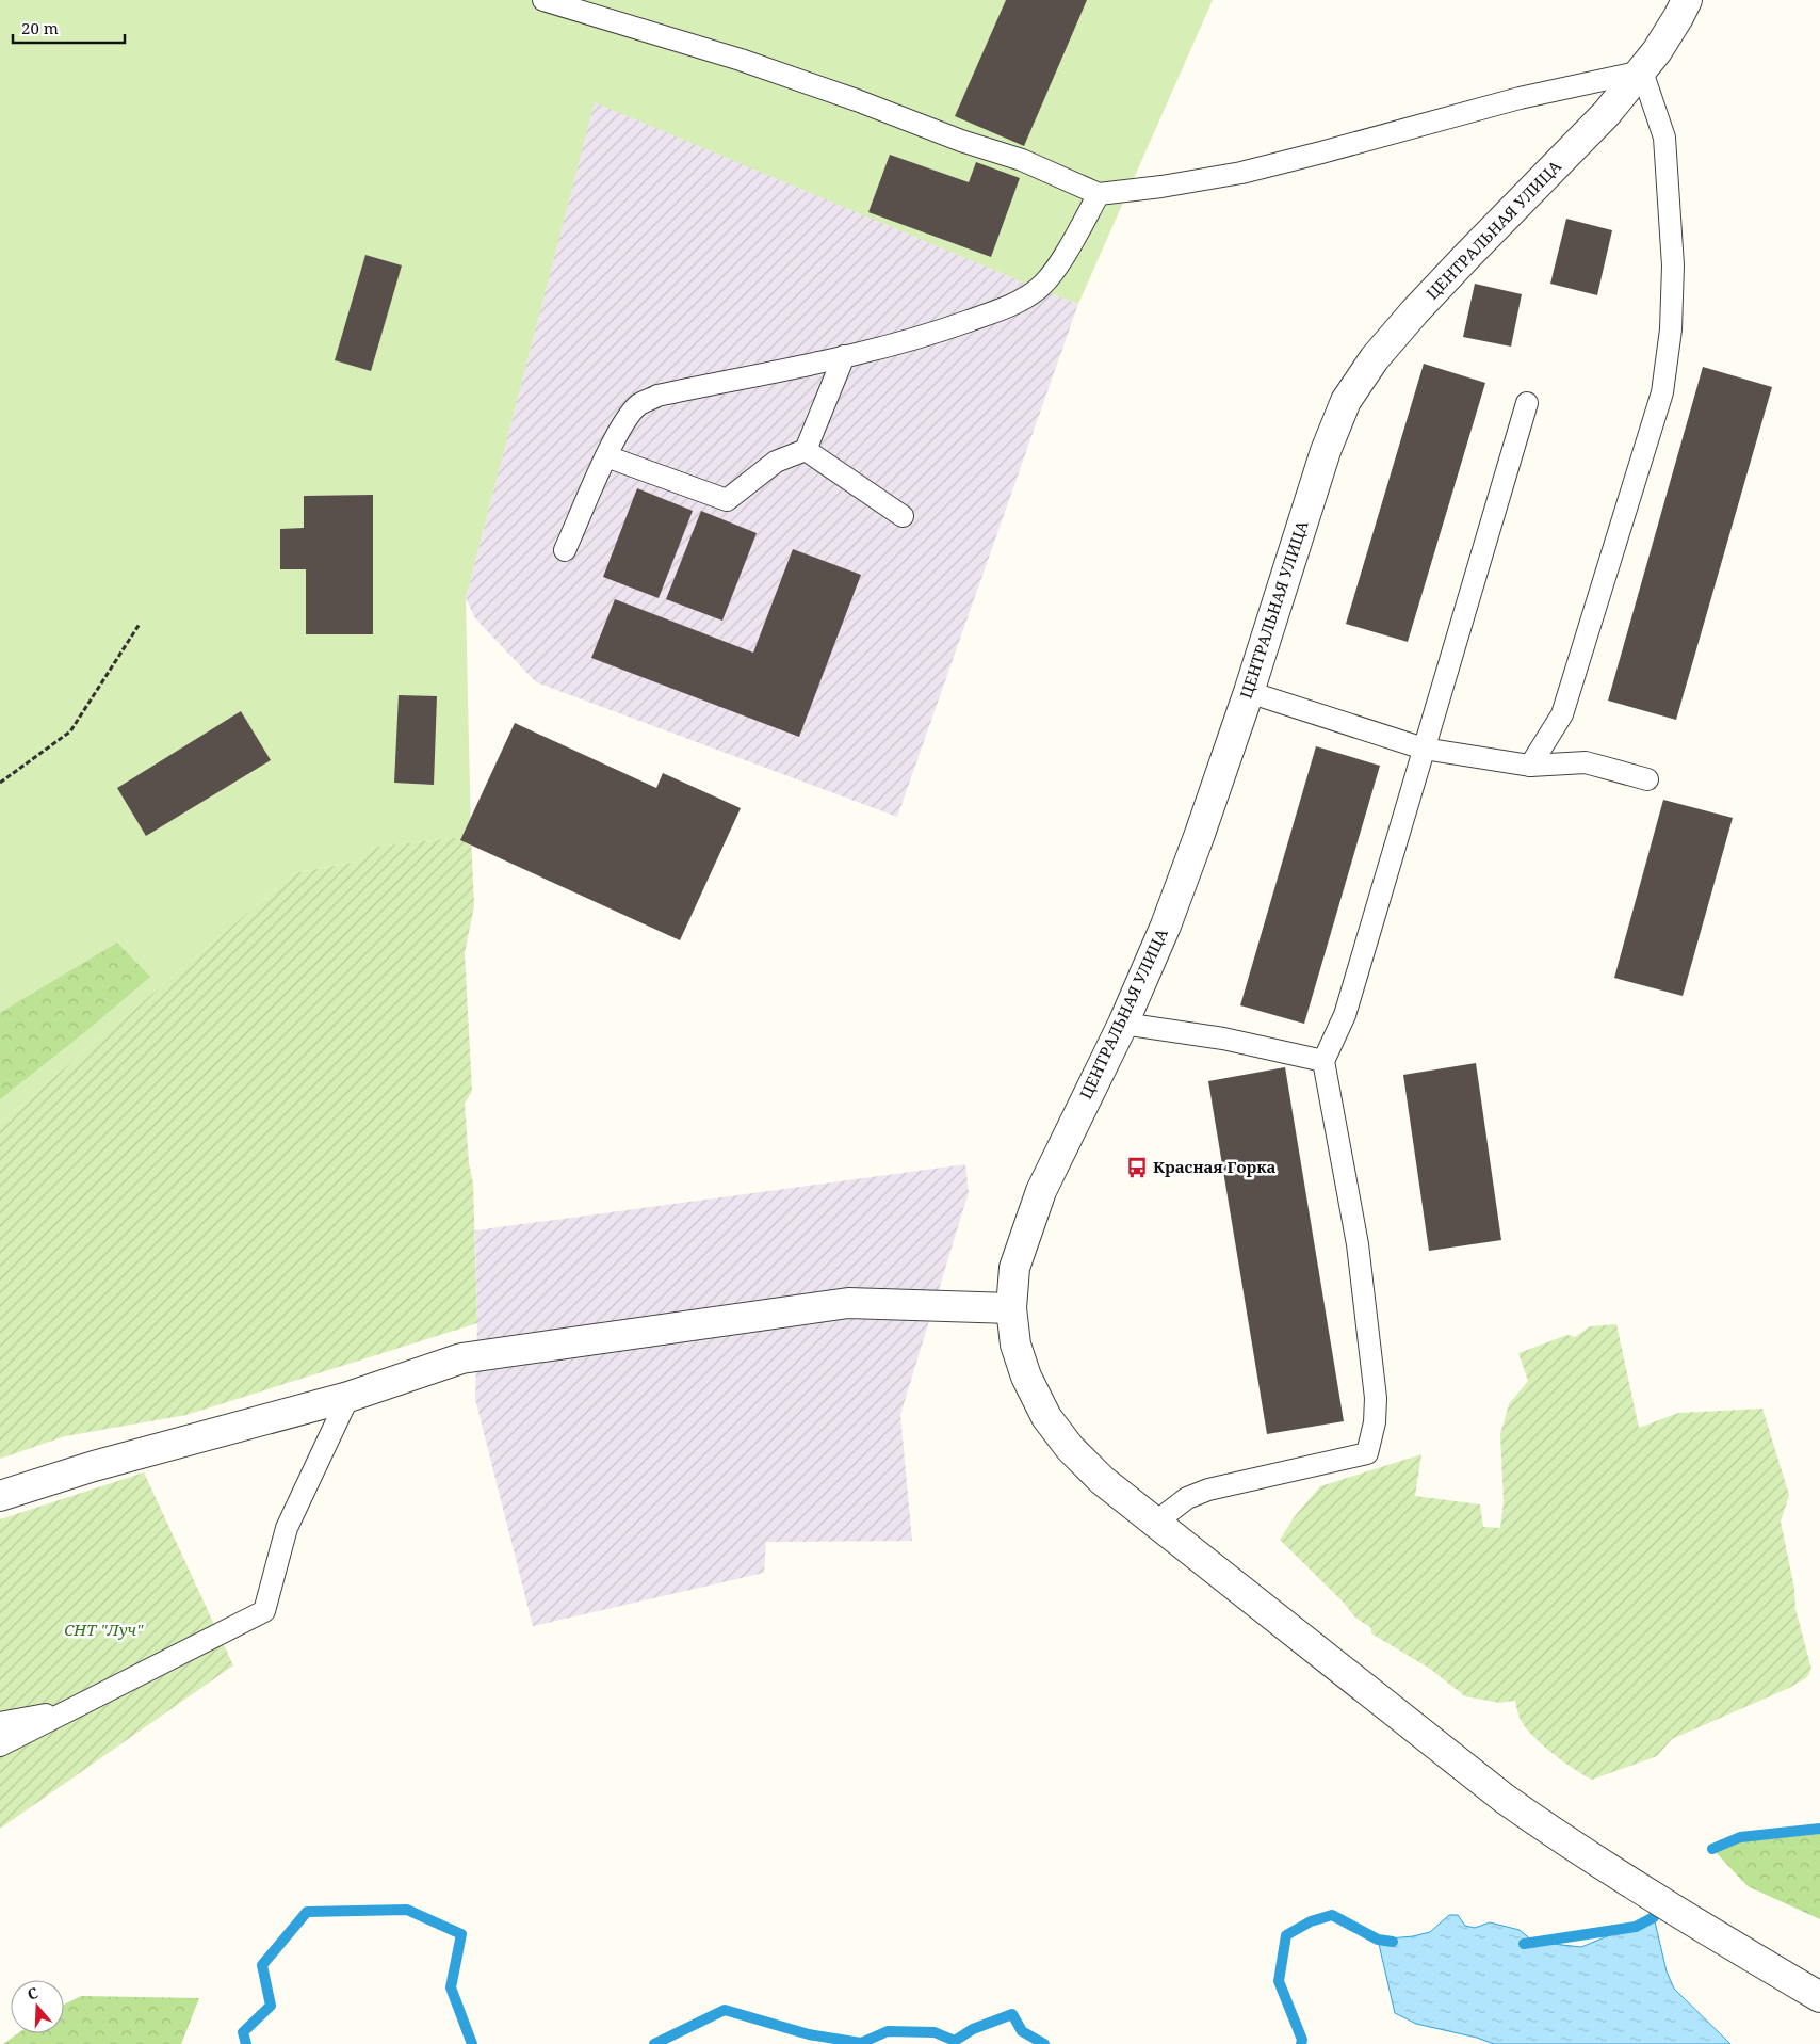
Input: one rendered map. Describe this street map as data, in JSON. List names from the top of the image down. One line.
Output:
{"streets":{"street":["ЦЕНТРАЛЬНАЯ УЛИЦА"]},"parks":["СНТ \"Луч\""],"places":{"bus stop":["Красная Горка"]},"scale_bar":"20 m","north":"top"}
